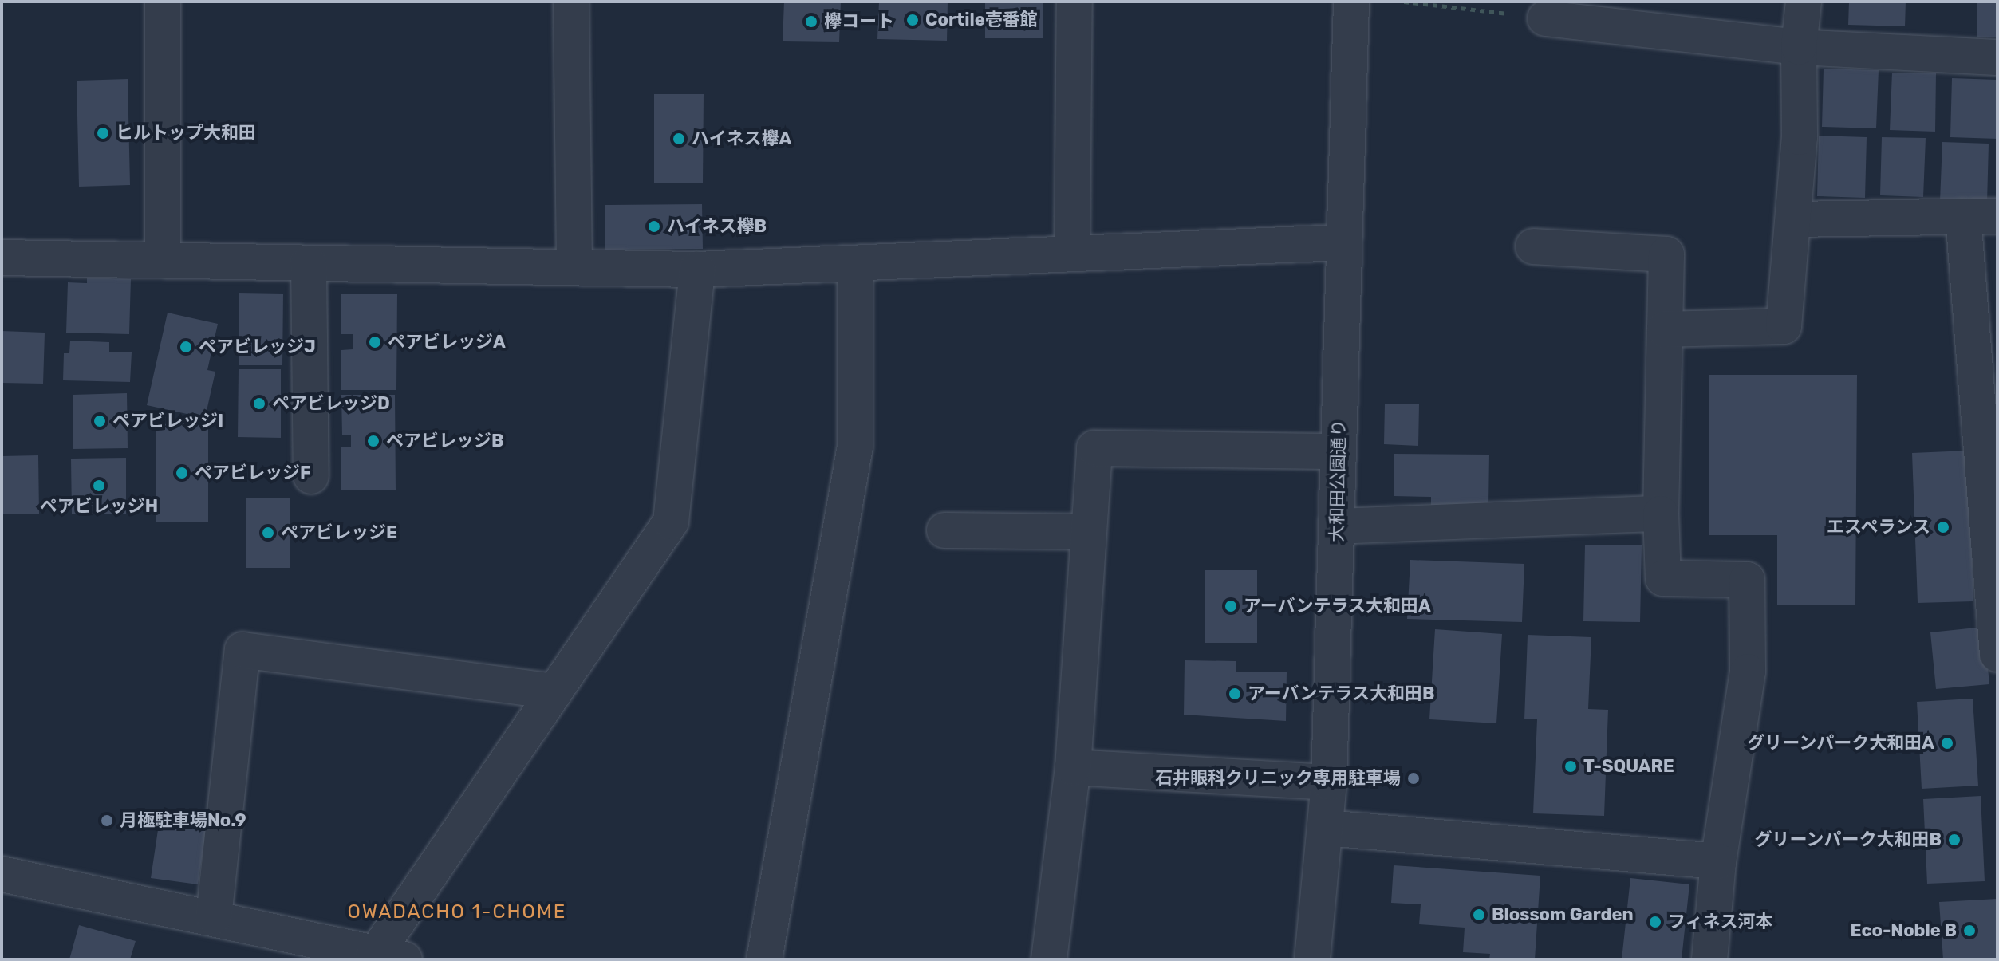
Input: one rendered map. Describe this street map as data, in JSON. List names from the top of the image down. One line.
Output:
{"streets":{"street":["大和田公園通り"]},"districts":["OWADACHO 1-CHOME"],"places":["Cortile壱番館","欅コート","ヒルトップ大和田","ハイネス欅A","ハイネス欅B","ペアビレッジA","ペアビレッジJ","ペアビレッジD","ペアビレッジI","ペアビレッジB","ペアビレッジF","ペアビレッジH","エスペランス","ペアビレッジE","アーバンテラス大和田A","アーバンテラス大和田B","グリーンパーク大和田A","T-SQUARE","石井眼科クリニック専用駐車場","月極駐車場No.9","グリーンパーク大和田B","Blossom Garden","フィネス河本","Eco-Noble B"]}
